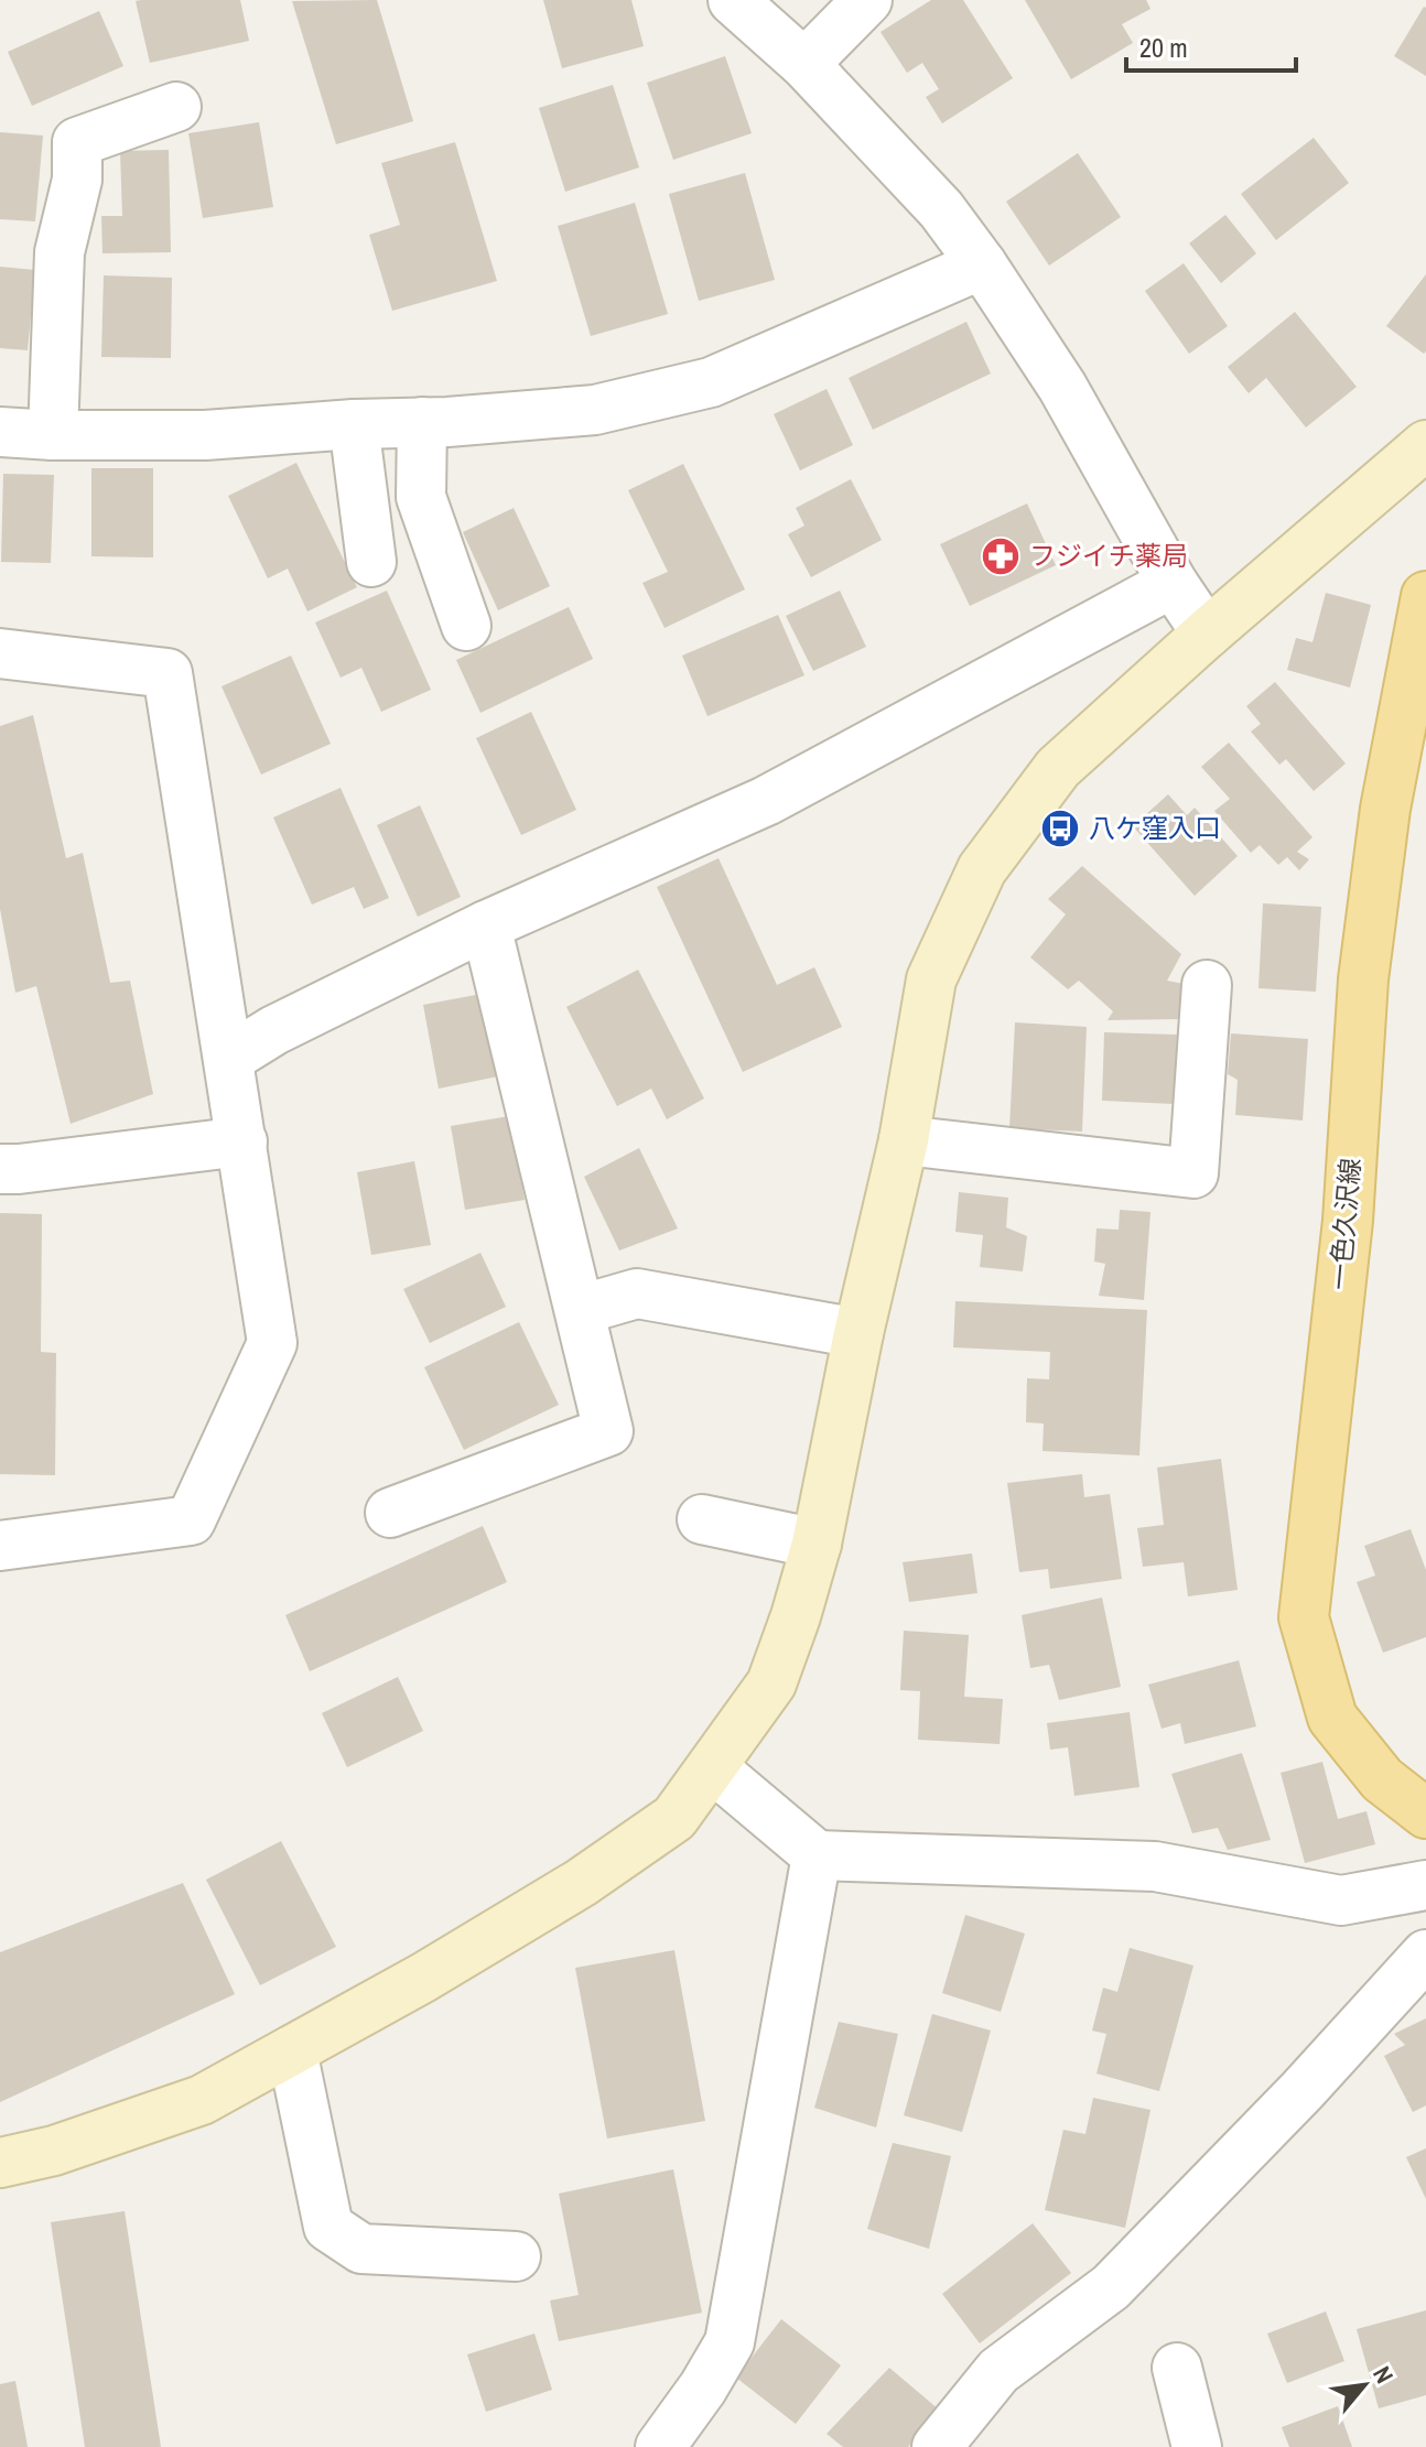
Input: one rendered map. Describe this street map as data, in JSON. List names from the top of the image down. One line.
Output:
{"streets":{"main road":["一色久沢線"]},"places":{"pharmacy":["フジイチ薬局"],"bus stop":["八ケ窪入口"]},"scale_bar":"20 m","north":"top right"}
